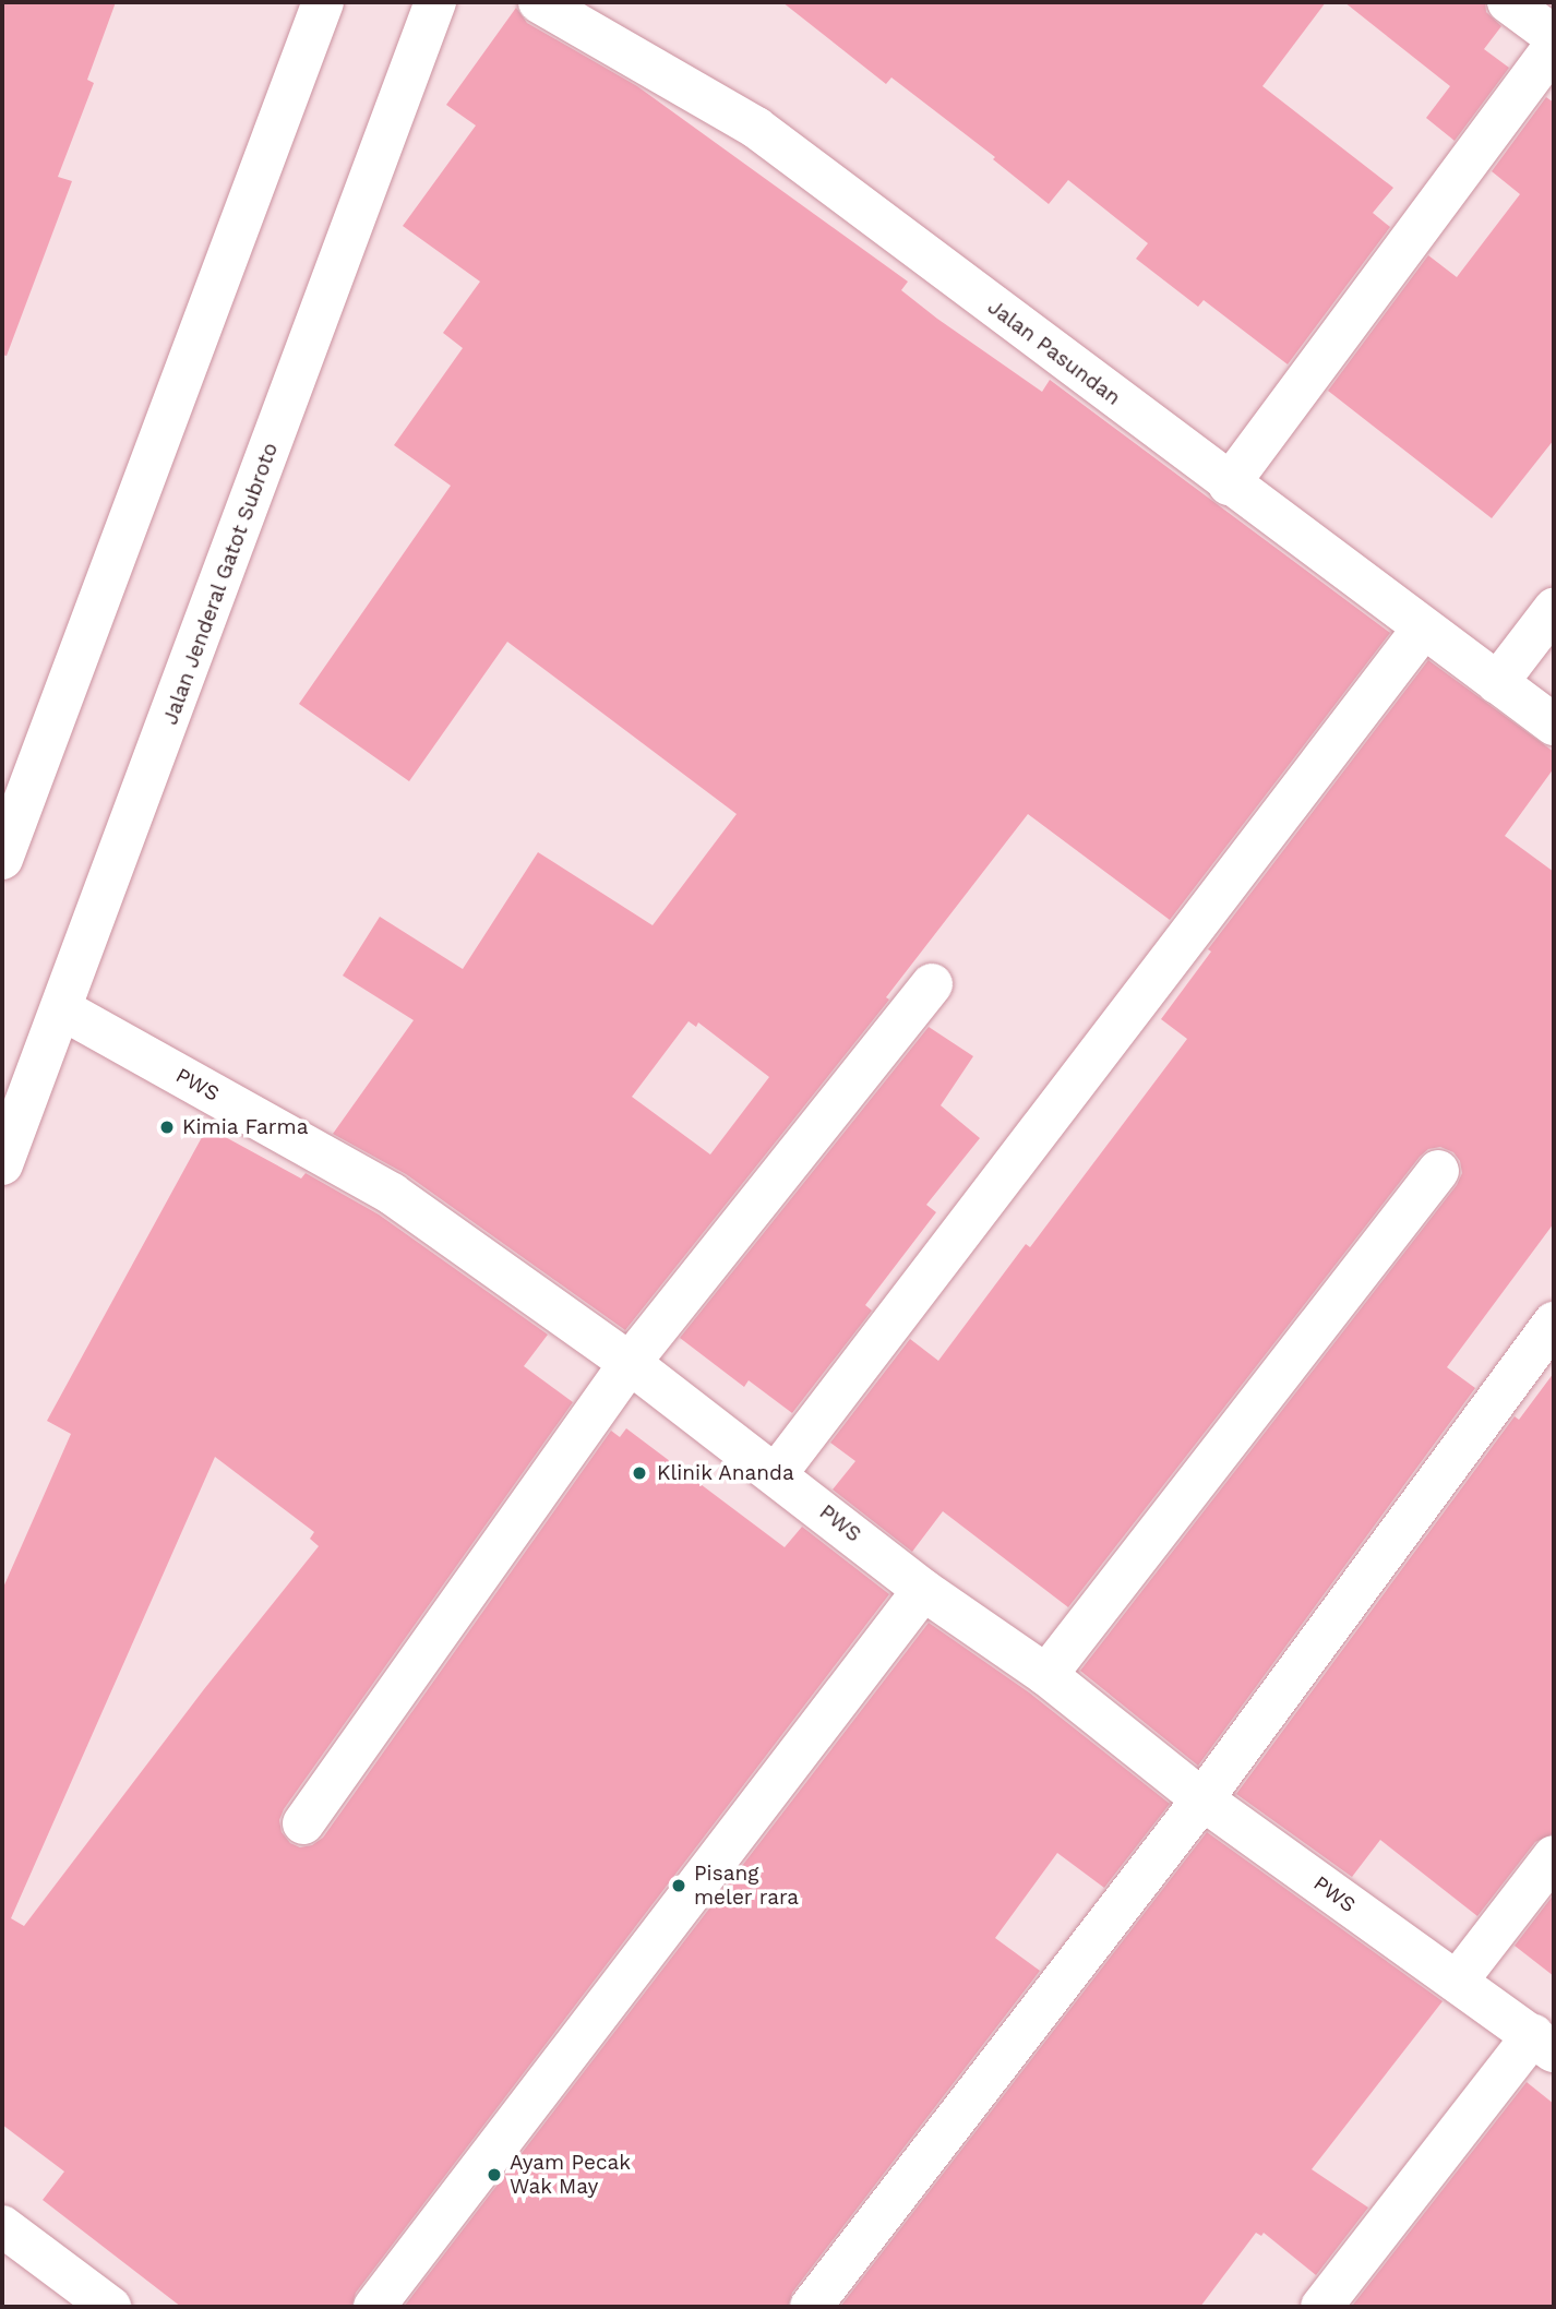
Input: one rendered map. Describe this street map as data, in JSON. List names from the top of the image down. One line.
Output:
{"streets":{"street":["Jalan Pasundan","Jalan Jenderal Gatot Subroto","PWS"]},"crossings":[["Jalan Jenderal Gatot Subroto","PWS"]],"places":["Kimia Farma","Klinik Ananda","Pisang meler rara","Ayam Pecak Wak May"]}
